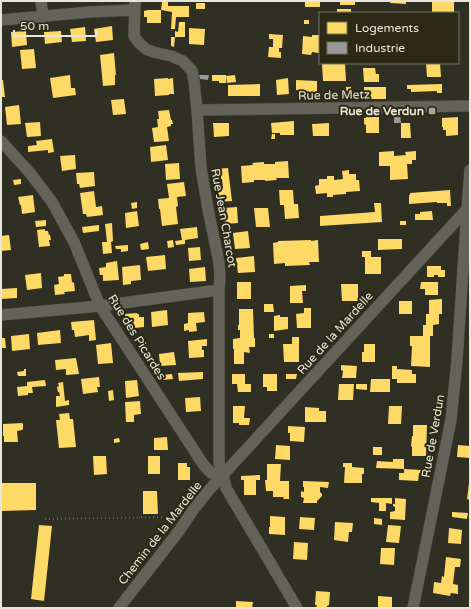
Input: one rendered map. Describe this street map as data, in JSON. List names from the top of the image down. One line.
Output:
{"streets":{"street":["Rue de Metz","Rue Jean Charcot","Rue de la Mardelle","Rue des Picardes","Rue de Verdun","Chemin de la Mardelle"]},"crossings":[["Rue de Metz","Rue Jean Charcot"],["Rue Jean Charcot","Rue de la Mardelle"],["Rue Jean Charcot","Rue des Picardes"],["Rue Jean Charcot","Chemin de la Mardelle"],["Rue de la Mardelle","Rue des Picardes"],["Rue de la Mardelle","Rue de Verdun"],["Rue de la Mardelle","Chemin de la Mardelle"],["Rue des Picardes","Chemin de la Mardelle"]],"places":{"transit":["Rue de Verdun"]},"legend":["Logements","Industrie"],"scale_bar":"50 m"}
